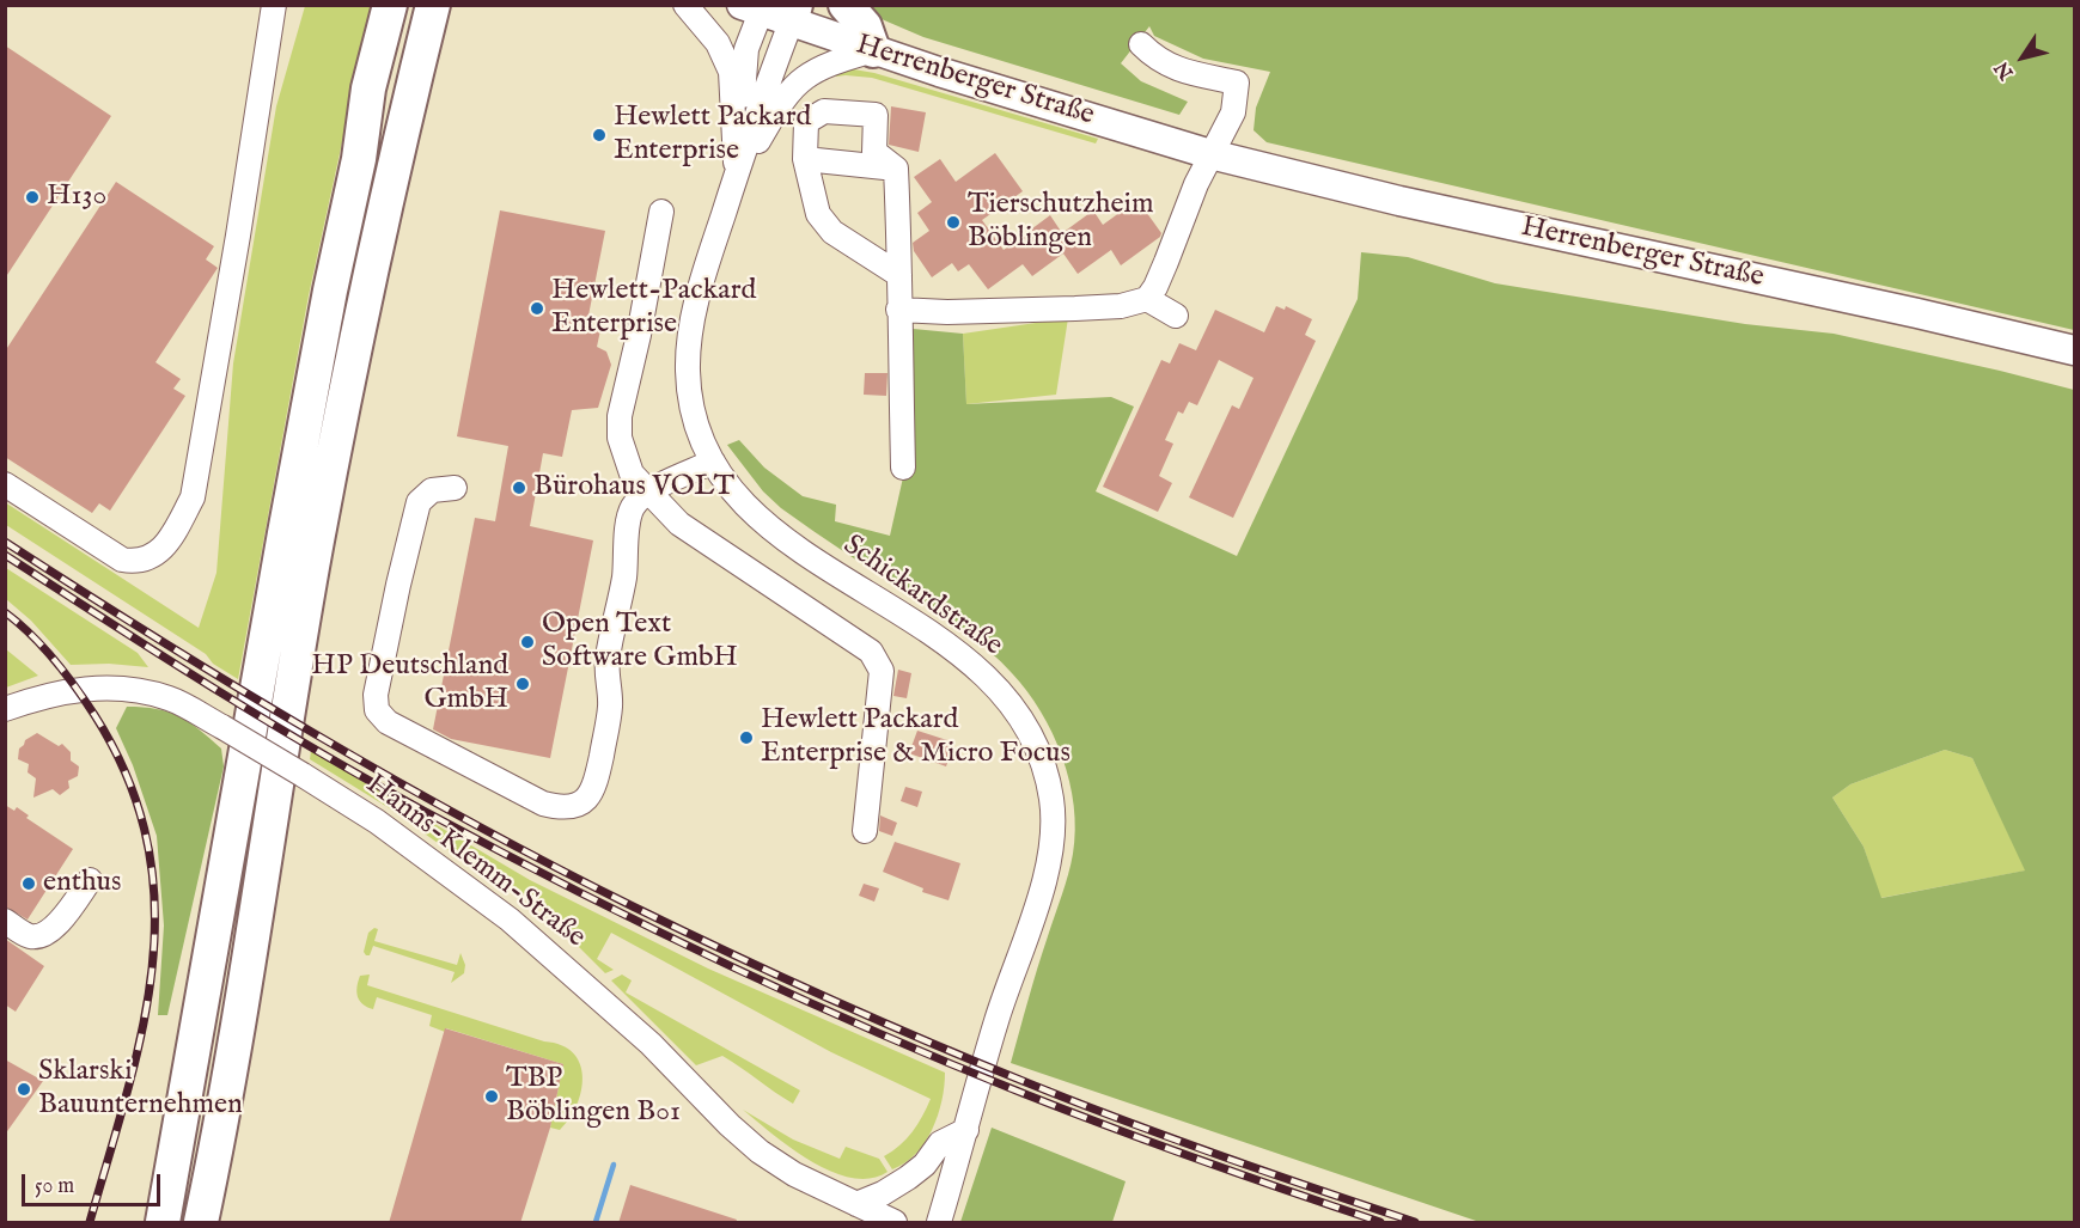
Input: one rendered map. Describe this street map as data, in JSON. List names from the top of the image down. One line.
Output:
{"streets":{"main road":["Herrenberger Straße"],"street":["Schickardstraße","Hanns-Klemm-Straße"]},"crossings":[["Herrenberger Straße","Schickardstraße"]],"places":["Hewlett Packard Enterprise","H130","Tierschutzheim Böblingen","Hewlett-Packard Enterprise","Bürohaus VOLT","Open Text Software GmbH","HP Deutschland GmbH","Hewlett Packard Enterprise & Micro Focus","enthus","Sklarski Bauunternehmen","TBP Böblingen B01"],"scale_bar":"50 m","north":"bottom left"}
